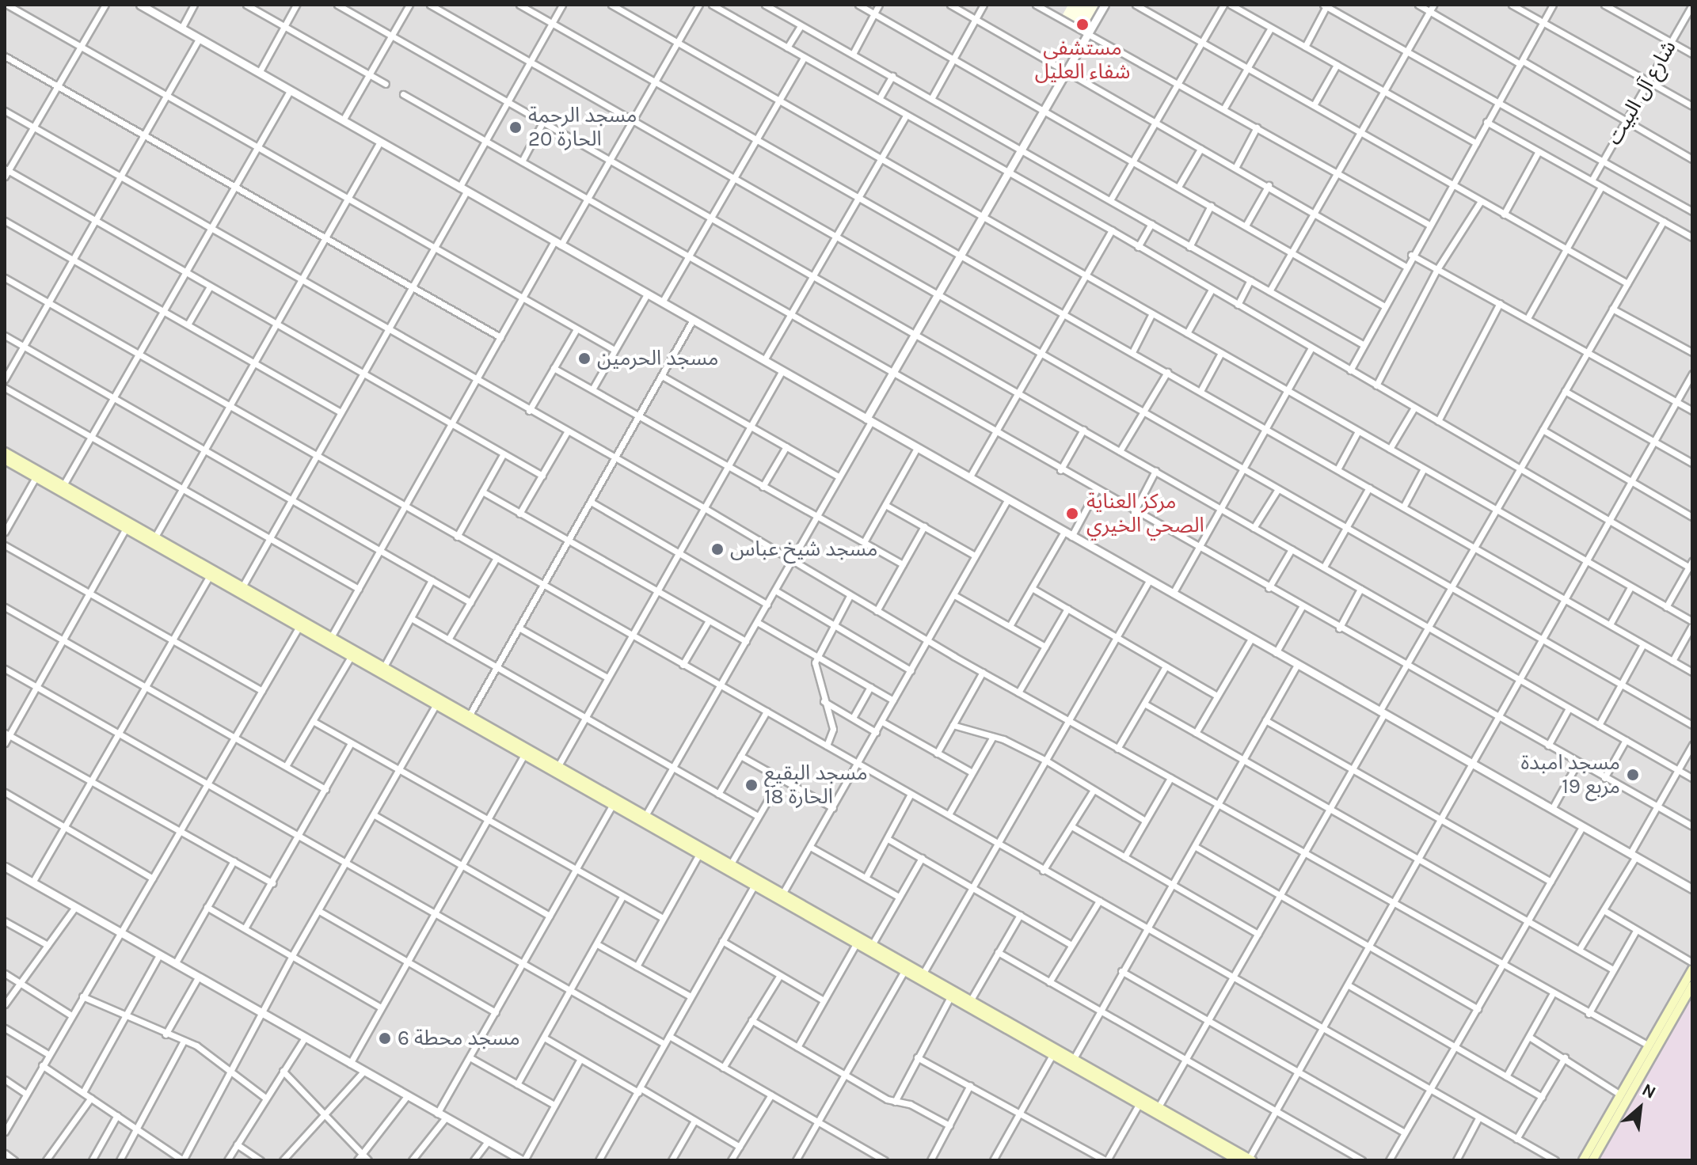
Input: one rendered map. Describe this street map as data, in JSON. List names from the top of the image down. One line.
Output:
{"streets":{"street":["شارع آل البيت"]},"places":["مستشفى شفاء العليل","مسجد الرحمة الحارة 20","مسجد الحرمين","مركز العناية الصحي الخيري","مسجد شيخ عباس","مسجد امبدة مربع 19","مسجد البقيع الحارة 18","مسجد محطة 6"],"north":"top right"}
